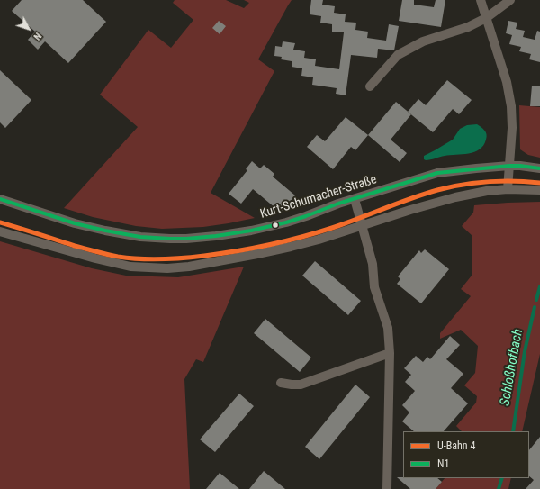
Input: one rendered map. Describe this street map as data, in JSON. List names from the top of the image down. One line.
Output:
{"streets":{"street":["Kurt-Schumacher-Straße"]},"water":["Schloßhofbach"],"lines":["transit line N1","metro line 4"],"legend":["U-Bahn 4","N1"],"north":"bottom right"}
